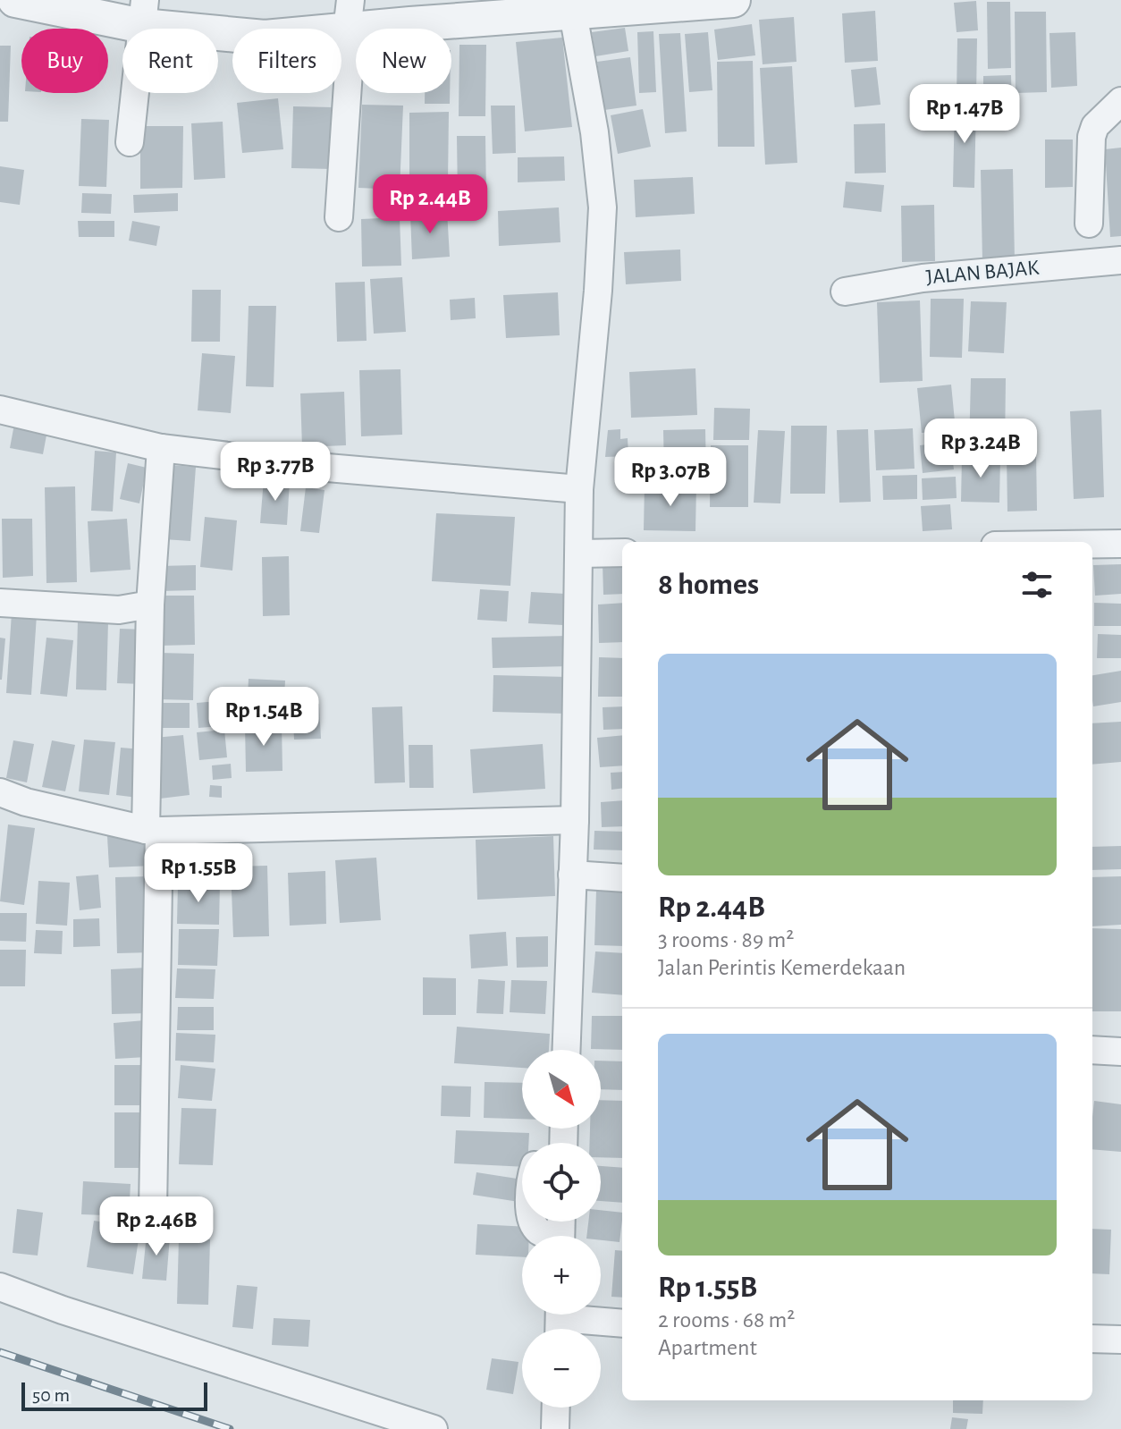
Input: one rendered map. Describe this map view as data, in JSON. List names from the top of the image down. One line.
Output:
{"streets":{"street":["JALAN BAJAK"]},"scale_bar":"50 m","north":"bottom right","page":{"chip":["Buy","Rent","Filters","New"],"price":["Rp 1.47B","Rp 2.44B","Rp 3.24B","Rp 3.77B","Rp 3.07B","Rp 1.54B","Rp 1.55B","Rp 2.46B"],"heading":"8 homes","list":[{"name":"Rp 2.44B","note":"3 rooms · 89 m² · Jalan Perintis Kemerdekaan"},{"name":"Rp 1.55B","note":"2 rooms · 68 m² · Apartment"}],"map_buttons":["+","−"],"scale":"50 m"}}
